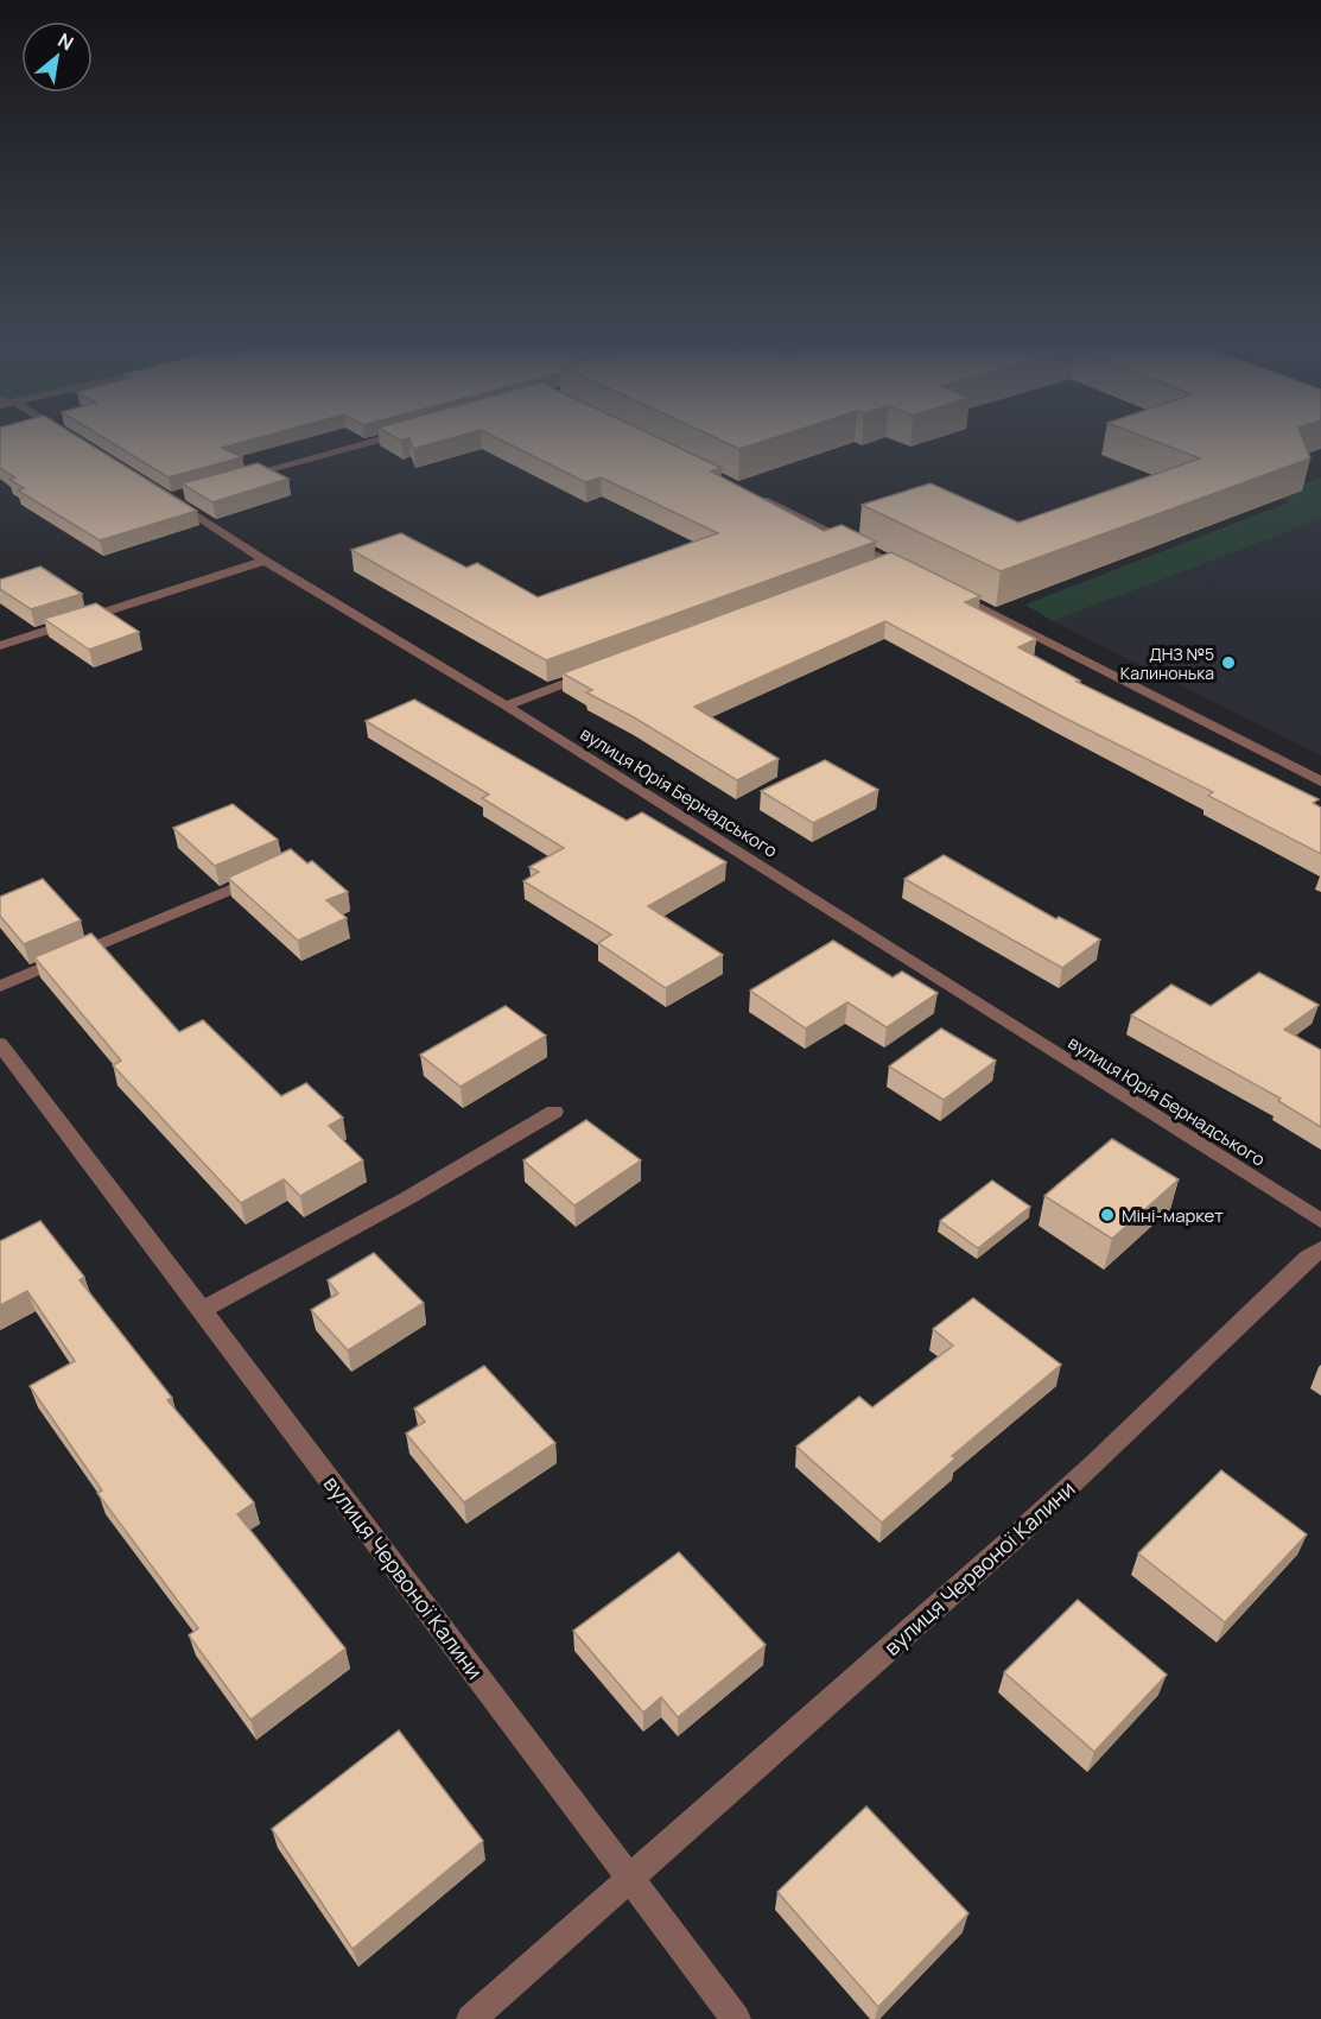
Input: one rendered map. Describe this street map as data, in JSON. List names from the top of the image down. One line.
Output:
{"streets":{"street":["вулиця Юрія Бернадського","вулиця Червоної Калини"]},"places":["ДНЗ №5 Калинонька","Міні-маркет"],"north":"top right"}
